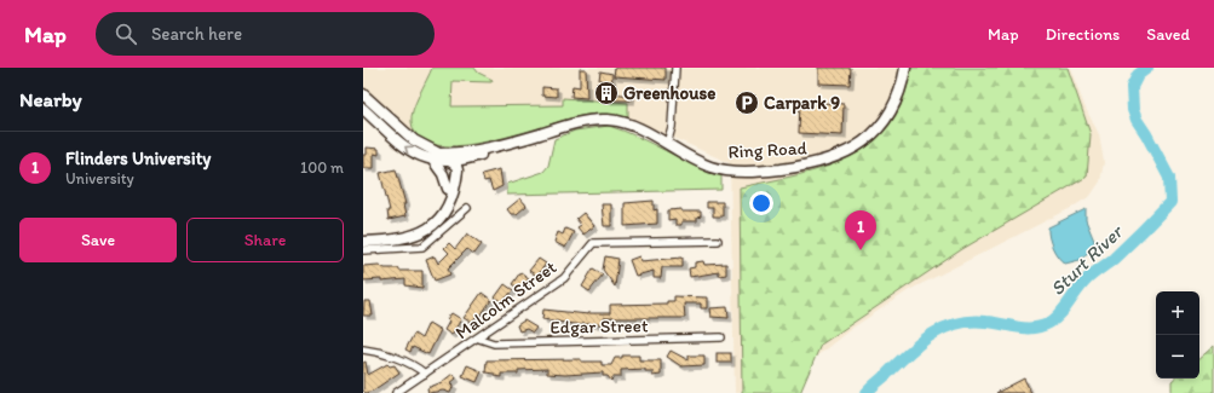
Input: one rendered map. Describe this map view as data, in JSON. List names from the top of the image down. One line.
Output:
{"streets":{"street":["Ring Road","Malcolm Street","Edgar Street"]},"crossings":[["Malcolm Street","Edgar Street"]],"water":["Sturt River"],"places":{"building":["Greenhouse"],"parking":["Carpark 9"]},"page":{"header":"Map","search":"Search here","nav":["Map","Directions","Saved"],"heading":"Nearby","list":[{"mark":"1","name":"Flinders University","note":"University","value":"100 m"}],"buttons":["Save","Share"],"pins":"1","map_buttons":["+","−"]}}
